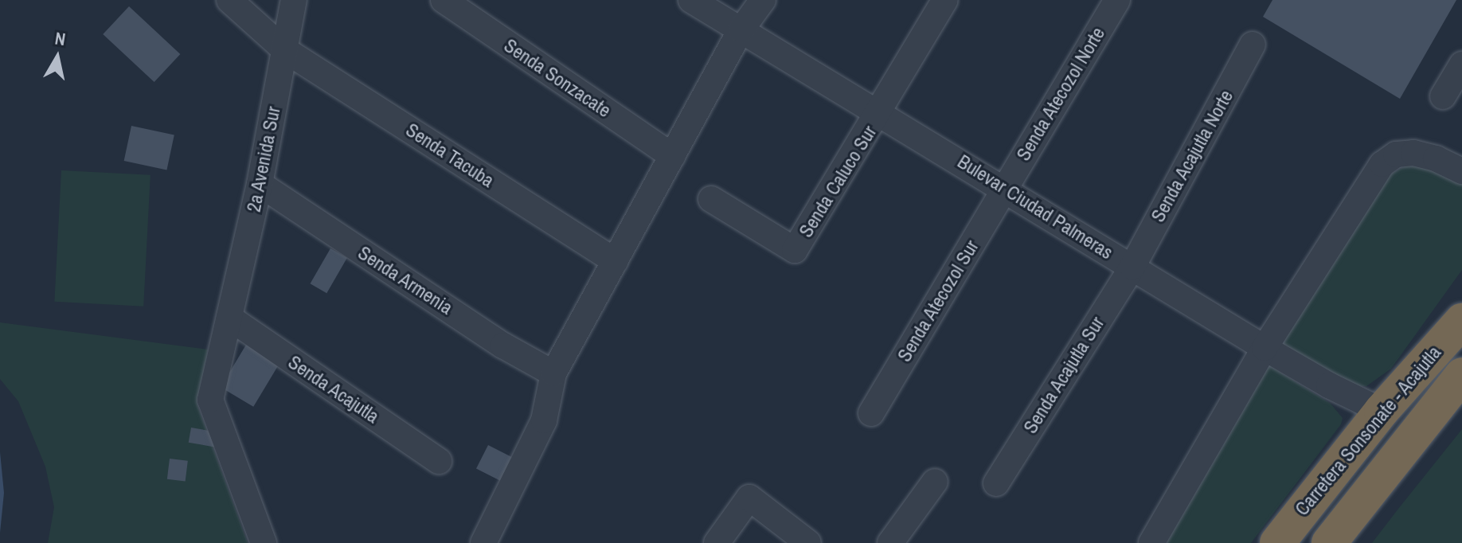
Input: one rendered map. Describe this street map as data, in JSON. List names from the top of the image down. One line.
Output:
{"streets":{"highway":["Carretera Sonsonate - Acajutla"],"street":["Senda Sonzacate","Senda Atecozol Norte","Senda Tacuba","Senda Acajutla Norte","2a Avenida Sur","Senda Caluco Sur","Bulevar Ciudad Palmeras","Senda Armenia","Senda Atecozol Sur","Senda Acajutla Sur","Senda Acajutla"]},"crossings":[["Senda Atecozol Norte","Bulevar Ciudad Palmeras"],["Senda Atecozol Norte","Senda Atecozol Sur"],["Senda Tacuba","2a Avenida Sur"],["Senda Acajutla Norte","Bulevar Ciudad Palmeras"],["Senda Acajutla Norte","Senda Acajutla Sur"],["2a Avenida Sur","Senda Armenia"],["2a Avenida Sur","Senda Acajutla"],["Senda Caluco Sur","Bulevar Ciudad Palmeras"],["Bulevar Ciudad Palmeras","Senda Atecozol Sur"],["Bulevar Ciudad Palmeras","Senda Acajutla Sur"],["Bulevar Ciudad Palmeras","Carretera Sonsonate - Acajutla"]],"north":"top"}
